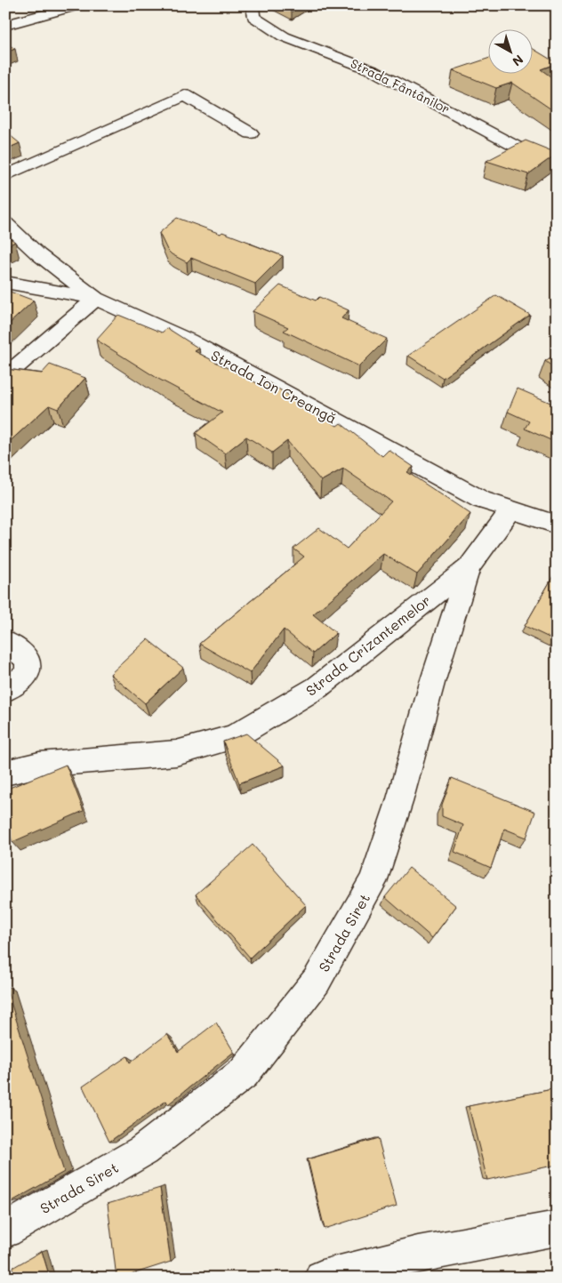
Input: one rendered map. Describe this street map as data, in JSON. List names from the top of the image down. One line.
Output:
{"streets":{"street":["Strada Fântânilor","Strada Ion Creangă","Strada Crizantemelor","Strada Siret"]},"crossings":[["Strada Ion Creangă","Strada Siret"],["Strada Crizantemelor","Strada Siret"]],"north":"bottom right"}
